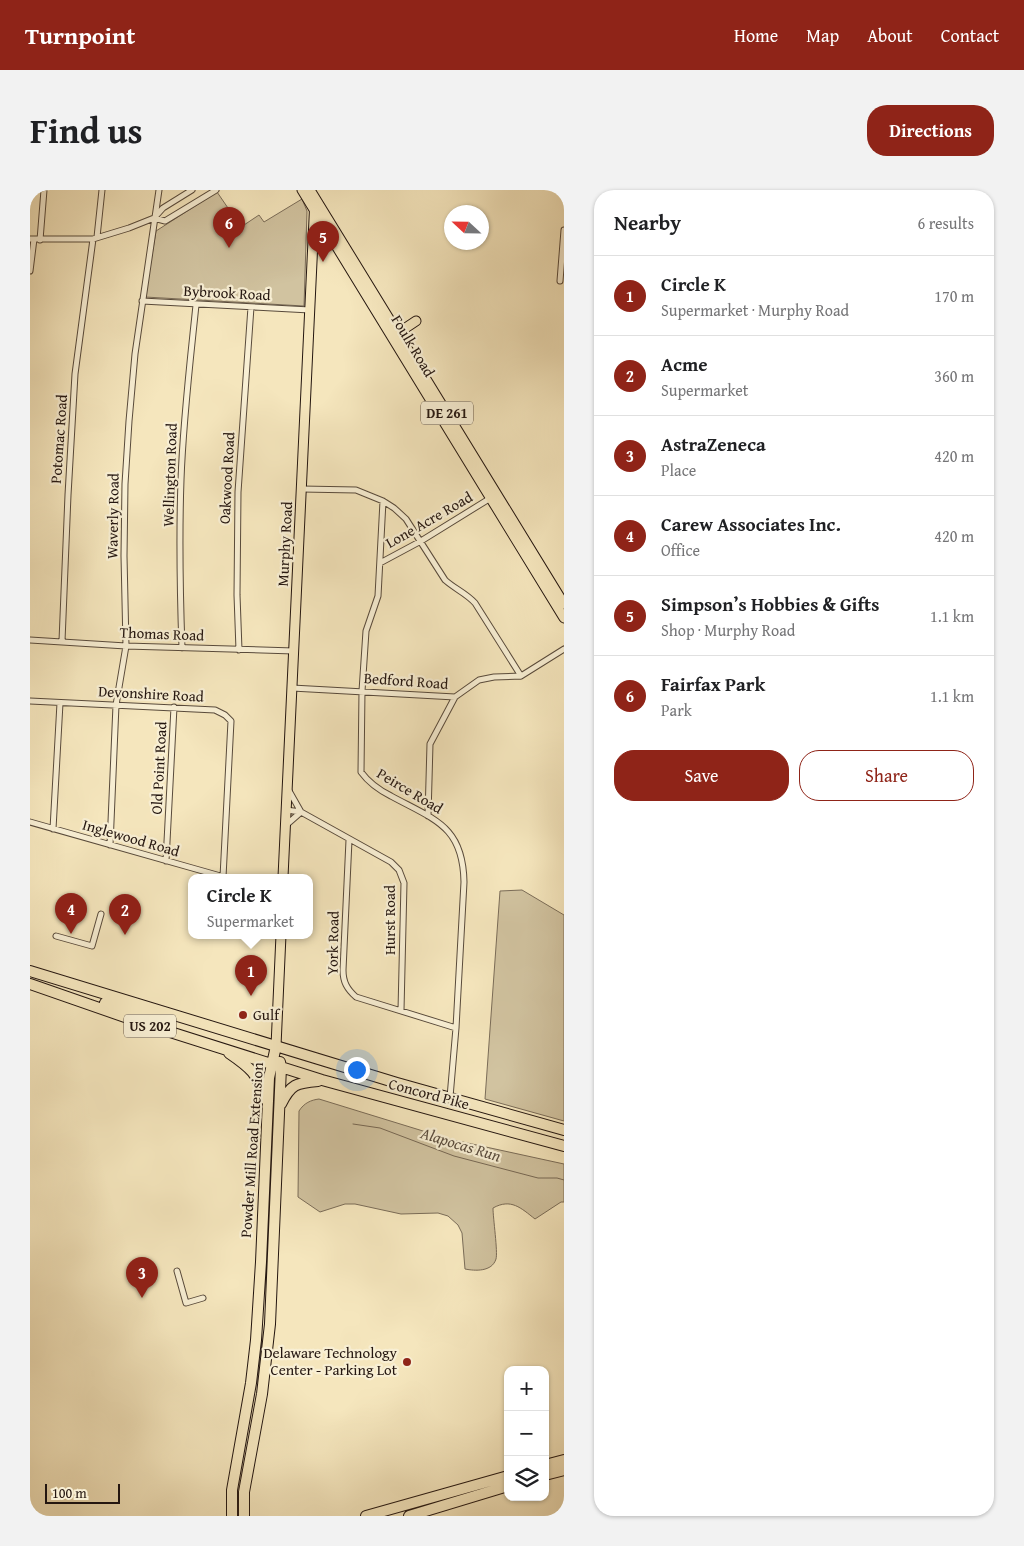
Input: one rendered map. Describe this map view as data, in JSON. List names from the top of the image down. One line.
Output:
{"streets":{"highway":["US 202","Concord Pike","Powder Mill Road Extension"],"main road":["Foulk Road","DE 261","Murphy Road"],"street":["Bybrook Road","Potomac Road","Wellington Road","Oakwood Road","Waverly Road","Lone Acre Road","Thomas Road","Bedford Road","Devonshire Road","Old Point Road","Peirce Road","Inglewood Road","Hurst Road","York Road"]},"crossings":[["Bybrook Road","Wellington Road"],["Bybrook Road","Oakwood Road"],["Bybrook Road","Waverly Road"],["Bybrook Road","Murphy Road"],["Foulk Road","Lone Acre Road"],["Foulk Road","Murphy Road"],["Potomac Road","Thomas Road"],["Wellington Road","Thomas Road"],["Oakwood Road","Thomas Road"],["Waverly Road","Thomas Road"],["Waverly Road","Devonshire Road"],["Waverly Road","Inglewood Road"],["Lone Acre Road","Peirce Road"],["Murphy Road","Thomas Road"],["Murphy Road","Bedford Road"],["Murphy Road","Hurst Road"],["Bedford Road","Peirce Road"],["Devonshire Road","Old Point Road"],["Old Point Road","Inglewood Road"],["Peirce Road","York Road"],["Peirce Road","Concord Pike"],["Hurst Road","York Road"],["Concord Pike","Powder Mill Road Extension"]],"water":["Alapocas Run"],"places":["Gulf","Delaware Technology Center - Parking Lot"],"scale_bar":"100 m","north":"left","page":{"header":"Turnpoint","nav":["Home","Map","About","Contact"],"title":"Find us","buttons":["Directions",["Save","Share"]],"heading":["Nearby","6 results"],"pins":["6","5","4","2","1","3"],"list":[{"mark":"1","name":"Circle K","note":"Supermarket · Murphy Road","value":"170 m"},{"mark":"2","name":"Acme","note":"Supermarket","value":"360 m"},{"mark":"3","name":"AstraZeneca","note":"Place","value":"420 m"},{"mark":"4","name":"Carew Associates Inc.","note":"Office","value":"420 m"},{"mark":"5","name":"Simpson’s Hobbies & Gifts","note":"Shop · Murphy Road","value":"1.1 km"},{"mark":"6","name":"Fairfax Park","note":"Park","value":"1.1 km"}],"popup":["Circle K","Supermarket"],"map_buttons":["+","−"],"scale":"100 m"}}
